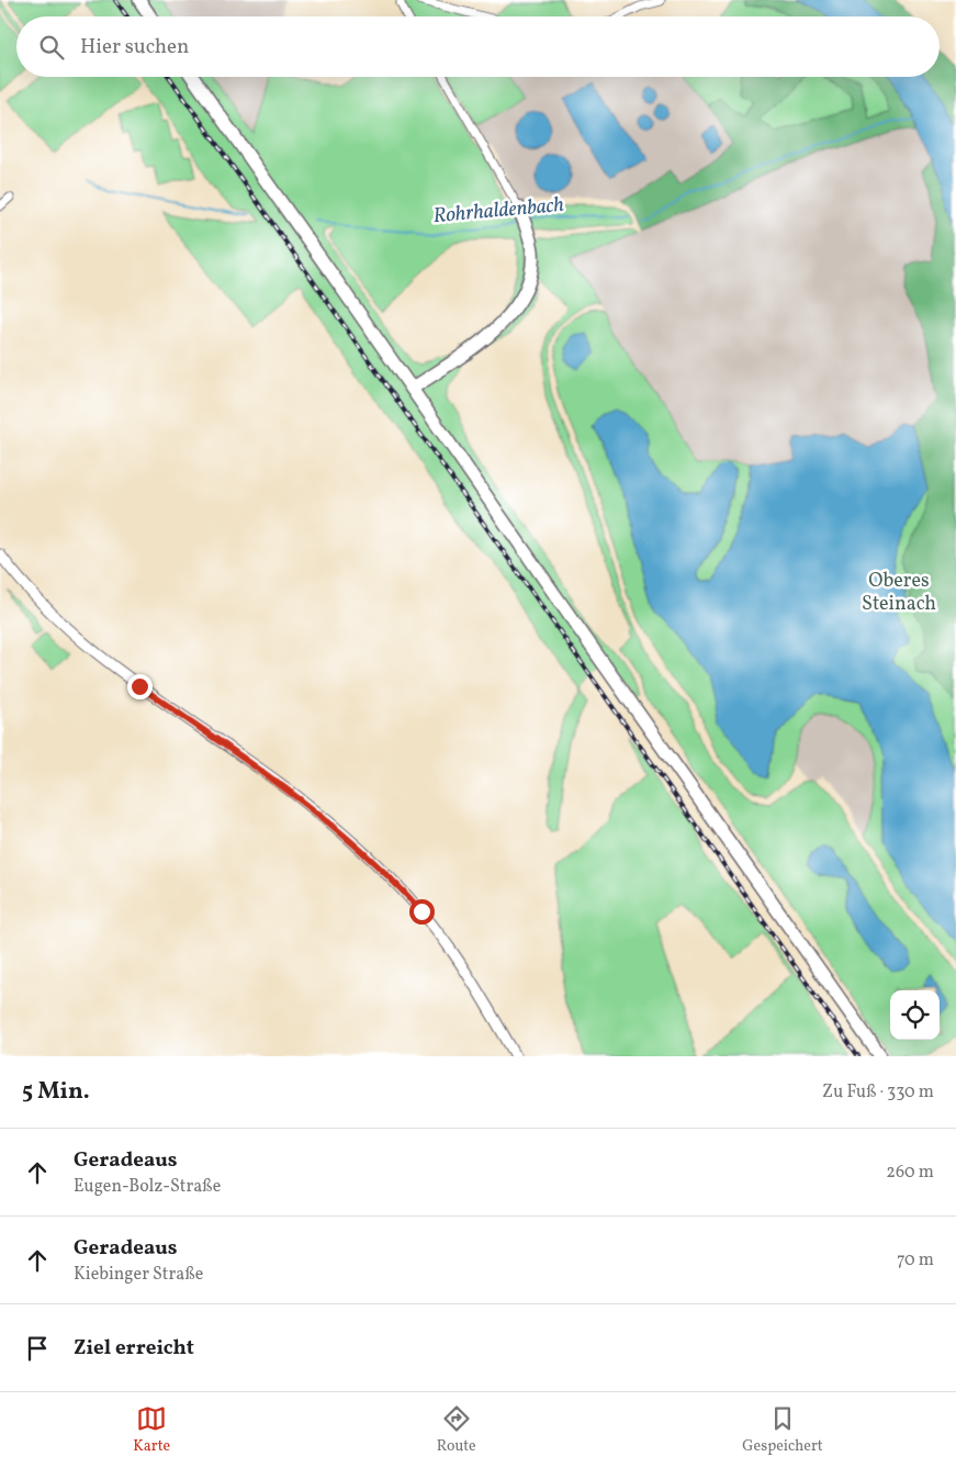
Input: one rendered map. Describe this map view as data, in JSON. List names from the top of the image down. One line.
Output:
{"water":["Rohrhaldenbach"],"parks":["Oberes Steinach"],"page":{"search":"Hier suchen","heading":["5 Min.","Zu Fuß · 330 m"],"list":[["Geradeaus","Eugen-Bolz-Straße","260 m"],["Geradeaus","Kiebinger Straße","70 m"],"Ziel erreicht"],"nav":["Karte","Route","Gespeichert"]}}
